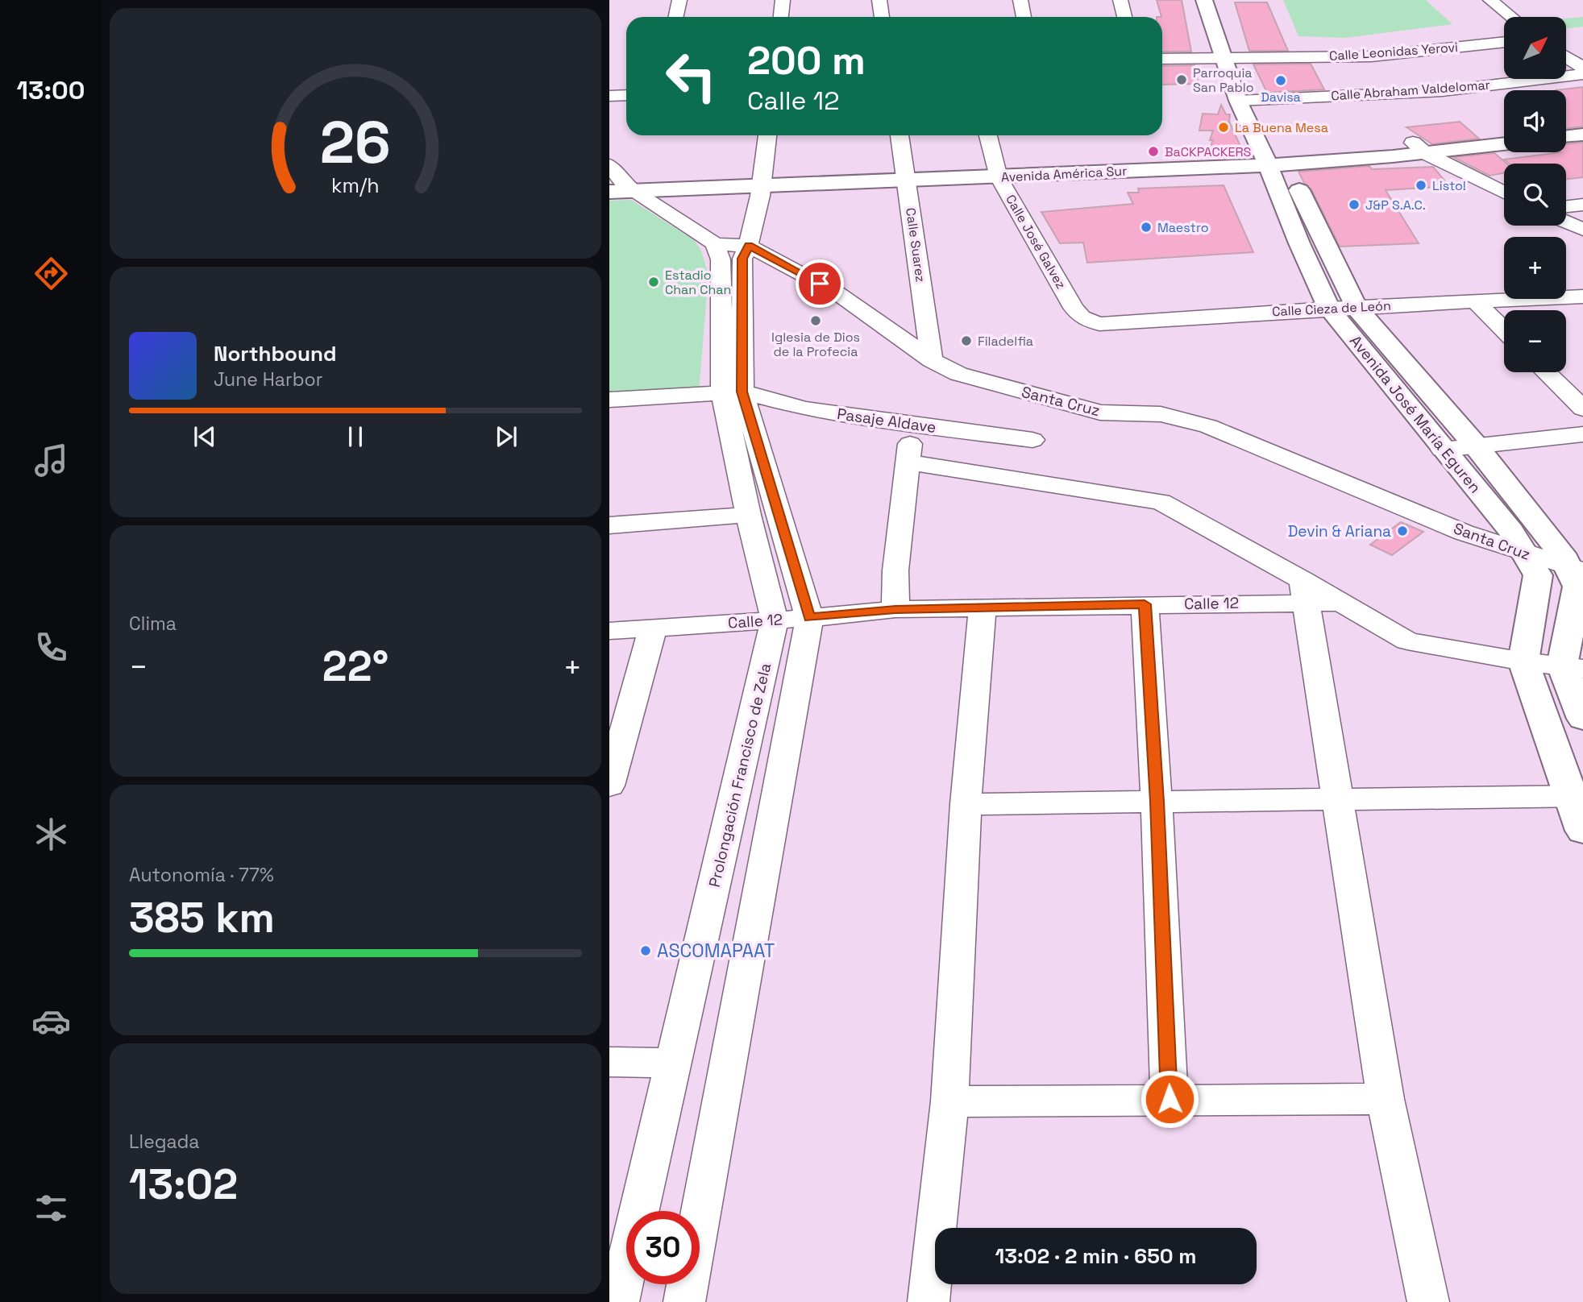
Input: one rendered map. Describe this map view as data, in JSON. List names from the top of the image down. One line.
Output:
{"streets":{"main road":["Avenida América Sur","Avenida José María Eguren"],"street":["Calle Leonidas Yerovi","Calle Abraham Valdelomar","Calle José Galvez","Calle Suarez","Calle Cieza de León","Santa Cruz","Pasaje Aldave","Calle 12","Prolongación Francisco de Zela"]},"crossings":[["Calle Leonidas Yerovi","Avenida José María Eguren"],["Calle Abraham Valdelomar","Avenida José María Eguren"],["Avenida América Sur","Calle José Galvez"],["Avenida América Sur","Calle Suarez"],["Avenida América Sur","Avenida José María Eguren"],["Avenida América Sur","Prolongación Francisco de Zela"],["Calle José Galvez","Calle Cieza de León"],["Calle Suarez","Santa Cruz"],["Calle Cieza de León","Avenida José María Eguren"],["Santa Cruz","Avenida José María Eguren"],["Santa Cruz","Prolongación Francisco de Zela"],["Avenida José María Eguren","Calle 12"],["Pasaje Aldave","Prolongación Francisco de Zela"],["Calle 12","Prolongación Francisco de Zela"]],"places":["Parroquia San Pablo","Davisa","La Buena Mesa","BaCKPACKERS","Listo!","J&P S.A.C.","Maestro","Estadio Chan Chan","Iglesia de Dios de la Profecia","Filadelfia","Devin & Ariana","ASCOMAPAAT"],"north":"top right","page":{"tabs":"13:00","map_buttons":["+","−"],"turn":["200 m","Calle 12"],"song":["Northbound","June Harbor"],"tile":["Clima",["Autonomía · 77%","385 km"],["Llegada","13:02"]],"heat":["−","22°","+"],"limit":"30","trip":"13:02 · 2 min · 650 m","gauge":["26","km/h"]}}
